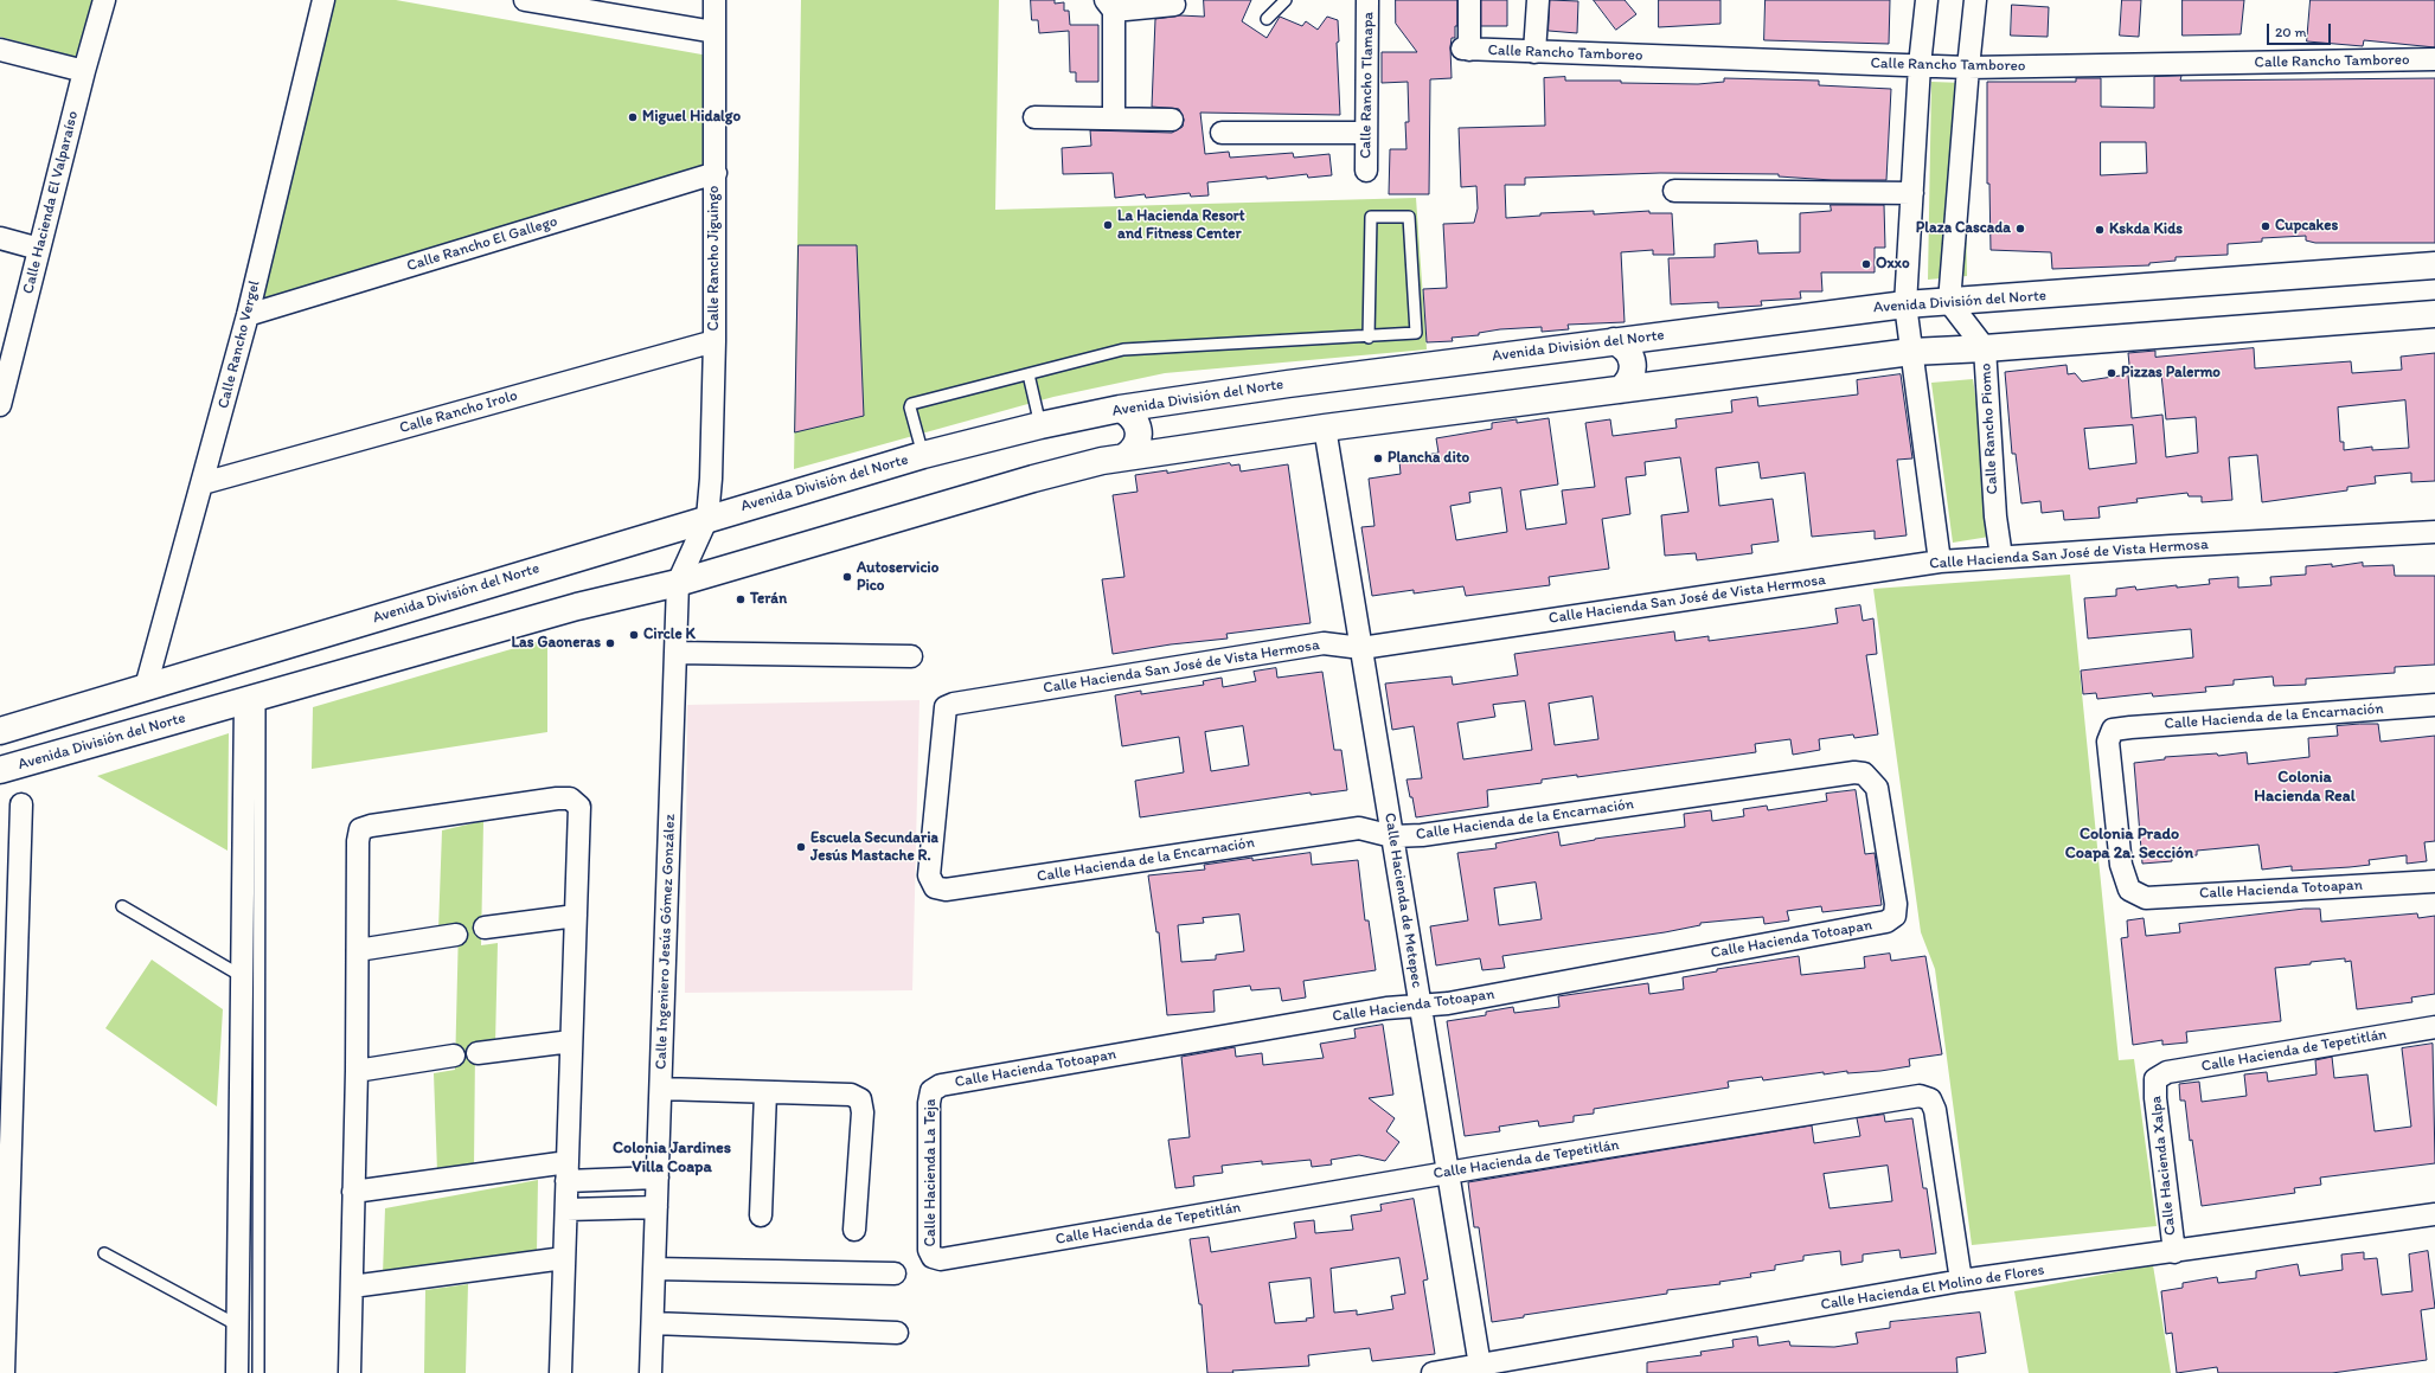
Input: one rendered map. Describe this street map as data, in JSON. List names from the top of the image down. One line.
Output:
{"streets":{"main road":["Avenida División del Norte"],"street":["Calle Rancho Tamboreo","Calle Rancho Tlamapa","Calle Hacienda El Valparaíso","Calle Rancho El Gallego","Calle Rancho Jiguingo","Calle Rancho Vergel","Calle Rancho Irolo","Calle Rancho Piomo","Calle Hacienda San José de Vista Hermosa","Calle Hacienda de la Encarnación","Calle Hacienda Totoapan","Calle Hacienda de Metepec","Calle Ingeniero Jesús Gómez González","Calle Hacienda de Tepetitlán","Calle Hacienda Xalpa","Calle Hacienda La Teja","Calle Hacienda El Molino de Flores"]},"crossings":[["Calle Rancho El Gallego","Calle Rancho Jiguingo"],["Calle Rancho El Gallego","Calle Rancho Vergel"],["Calle Rancho Jiguingo","Avenida División del Norte"],["Calle Rancho Jiguingo","Calle Rancho Irolo"],["Calle Rancho Jiguingo","Calle Ingeniero Jesús Gómez González"],["Avenida División del Norte","Calle Rancho Vergel"],["Avenida División del Norte","Calle Rancho Piomo"],["Avenida División del Norte","Calle Hacienda de Metepec"],["Avenida División del Norte","Calle Ingeniero Jesús Gómez González"],["Calle Rancho Vergel","Calle Rancho Irolo"],["Calle Rancho Piomo","Calle Hacienda San José de Vista Hermosa"],["Calle Hacienda San José de Vista Hermosa","Calle Hacienda de la Encarnación"],["Calle Hacienda San José de Vista Hermosa","Calle Hacienda de Metepec"],["Calle Hacienda de la Encarnación","Calle Hacienda Totoapan"],["Calle Hacienda de la Encarnación","Calle Hacienda de Metepec"],["Calle Hacienda Totoapan","Calle Hacienda de Metepec"],["Calle Hacienda Totoapan","Calle Hacienda La Teja"],["Calle Hacienda de Metepec","Calle Hacienda de Tepetitlán"],["Calle Hacienda de Metepec","Calle Hacienda El Molino de Flores"],["Calle Hacienda de Tepetitlán","Calle Hacienda Xalpa"],["Calle Hacienda de Tepetitlán","Calle Hacienda La Teja"],["Calle Hacienda de Tepetitlán","Calle Hacienda El Molino de Flores"],["Calle Hacienda Xalpa","Calle Hacienda El Molino de Flores"]],"districts":["Colonia Hacienda Real","Colonia Prado Coapa 2a. Sección","Colonia Jardines Villa Coapa"],"places":["Miguel Hidalgo","La Hacienda Resort and Fitness Center","Cupcakes","Plaza Cascada","Kskda Kids","Oxxo","Pizzas Palermo","Plancha dito","Autoservicio Pico","Terán","Circle K","Las Gaoneras","Escuela Secundaria Jesús Mastache R."],"scale_bar":"20 m"}
